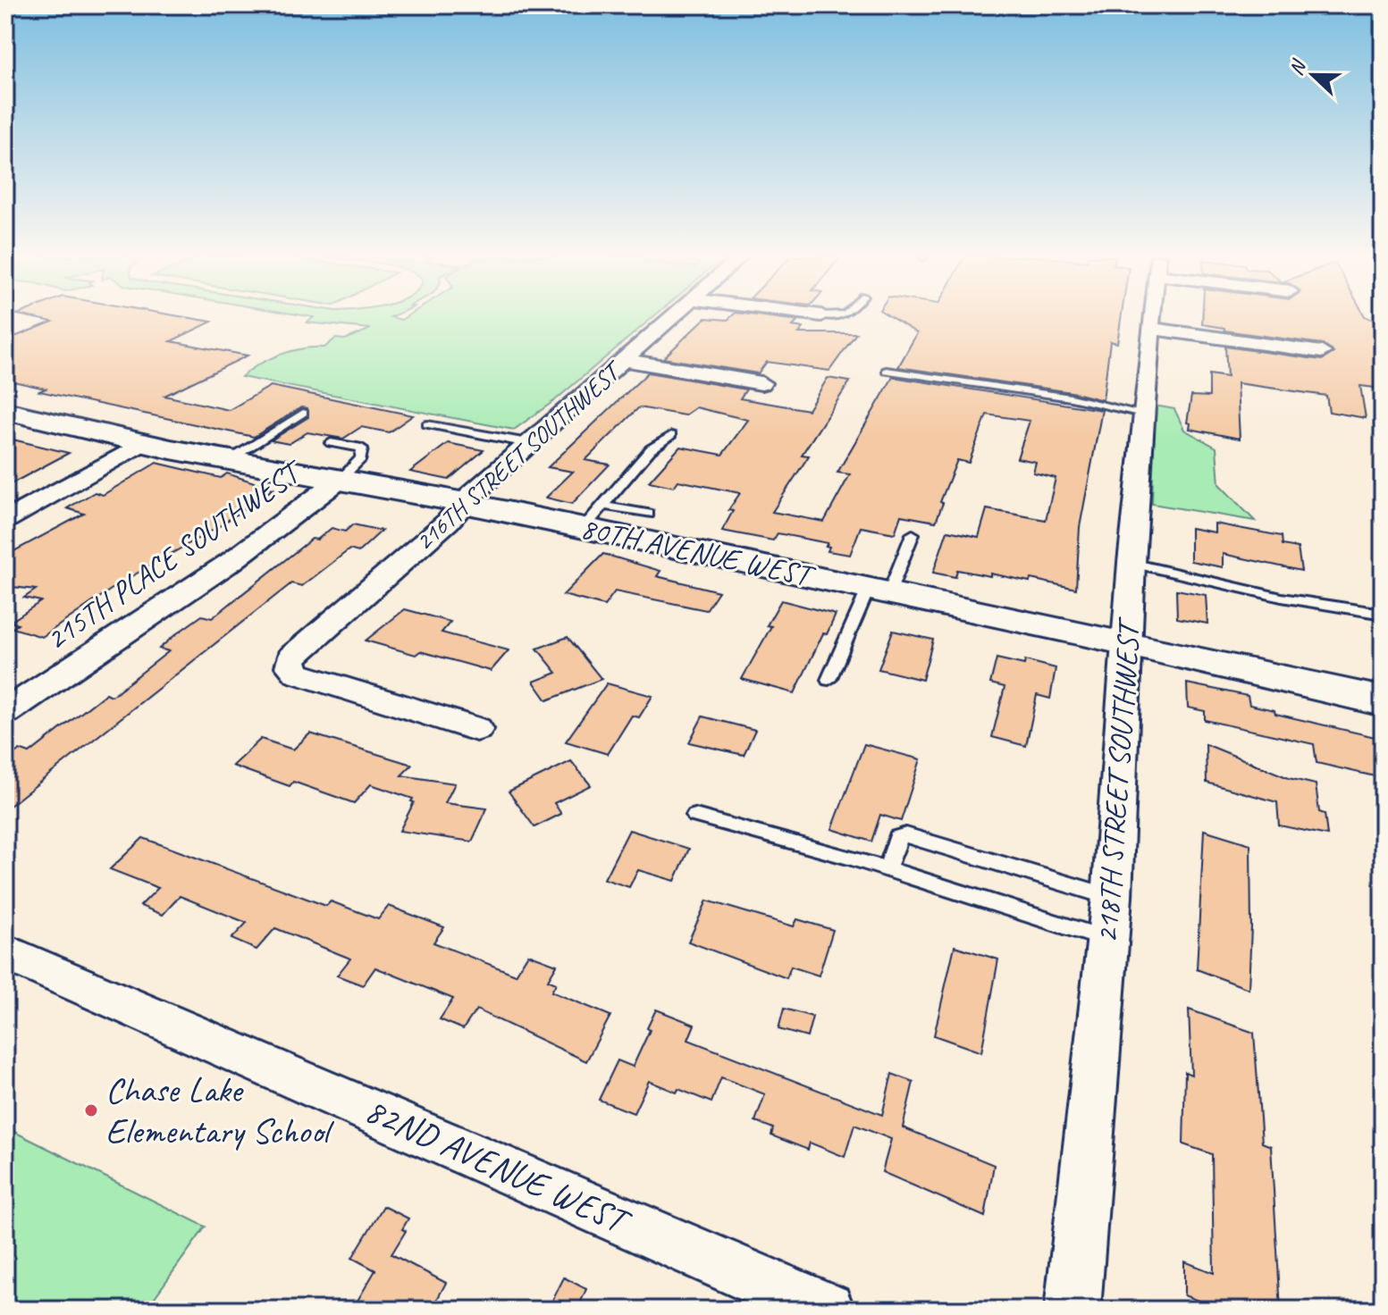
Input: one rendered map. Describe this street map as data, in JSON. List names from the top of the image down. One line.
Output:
{"streets":{"street":["216TH STREET SOUTHWEST","80TH AVENUE WEST","215TH PLACE SOUTHWEST","218TH STREET SOUTHWEST","82ND AVENUE WEST"]},"crossings":[["216TH STREET SOUTHWEST","80TH AVENUE WEST"],["80TH AVENUE WEST","215TH PLACE SOUTHWEST"],["80TH AVENUE WEST","218TH STREET SOUTHWEST"]],"places":["Chase Lake Elementary School"],"north":"left"}
